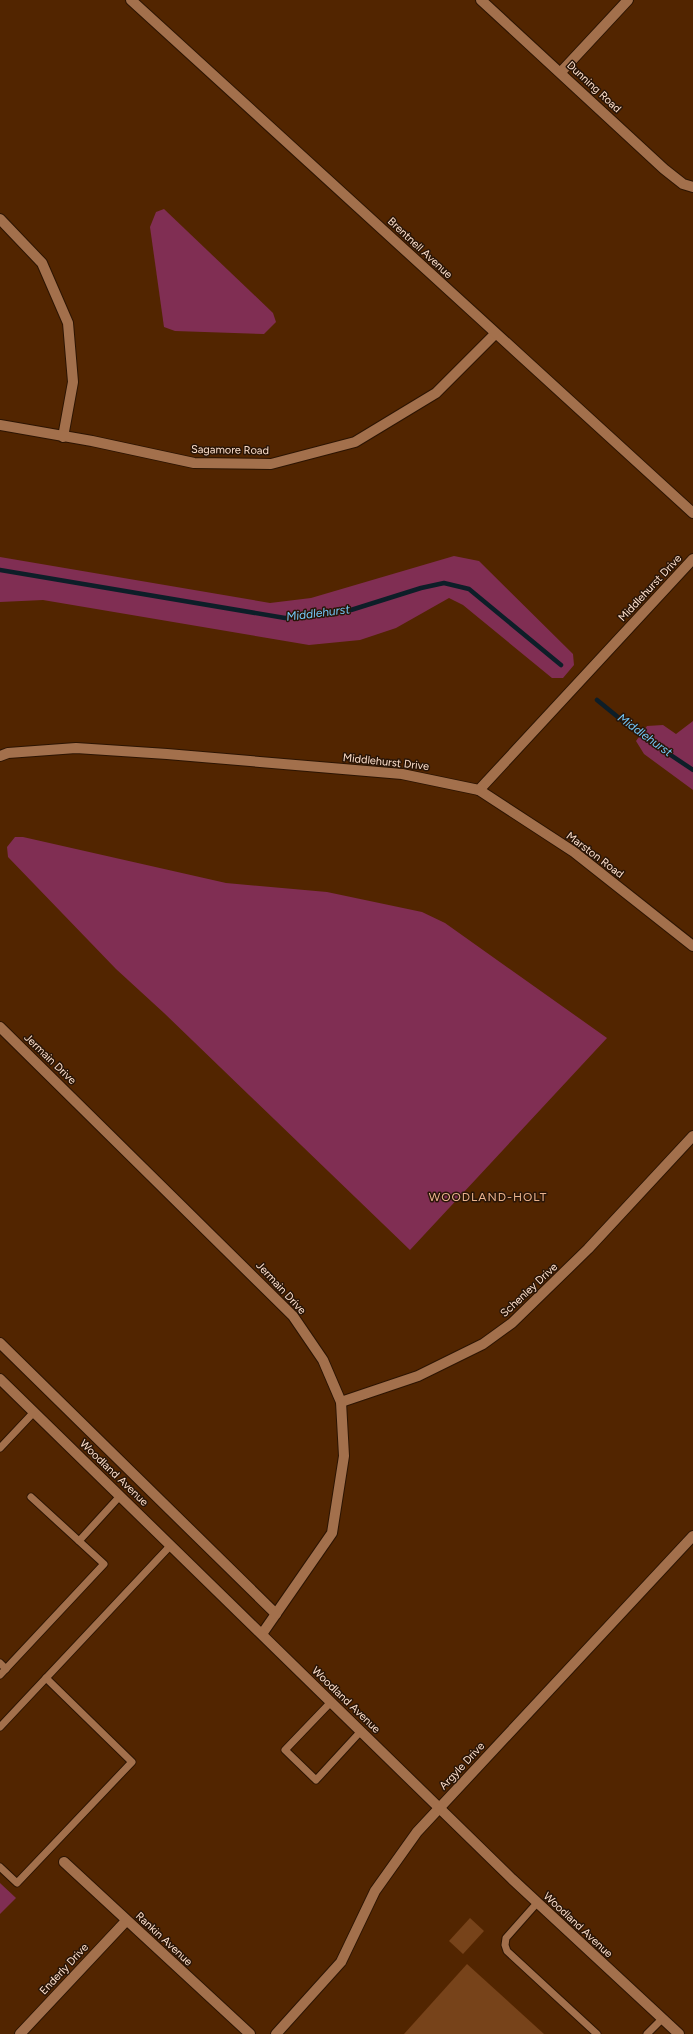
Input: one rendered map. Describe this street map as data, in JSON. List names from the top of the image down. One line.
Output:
{"streets":{"street":["Dunning Road","Brentnell Avenue","Sagamore Road","Middlehurst Drive","Marston Road","Jermain Drive","Schenley Drive","Woodland Avenue","Argyle Drive","Rankin Avenue","Enderly Drive"]},"crossings":[["Brentnell Avenue","Sagamore Road"],["Middlehurst Drive","Marston Road"],["Jermain Drive","Schenley Drive"],["Jermain Drive","Woodland Avenue"],["Woodland Avenue","Argyle Drive"],["Rankin Avenue","Enderly Drive"]],"districts":["WOODLAND-HOLT"],"water":["Middlehurst"]}
